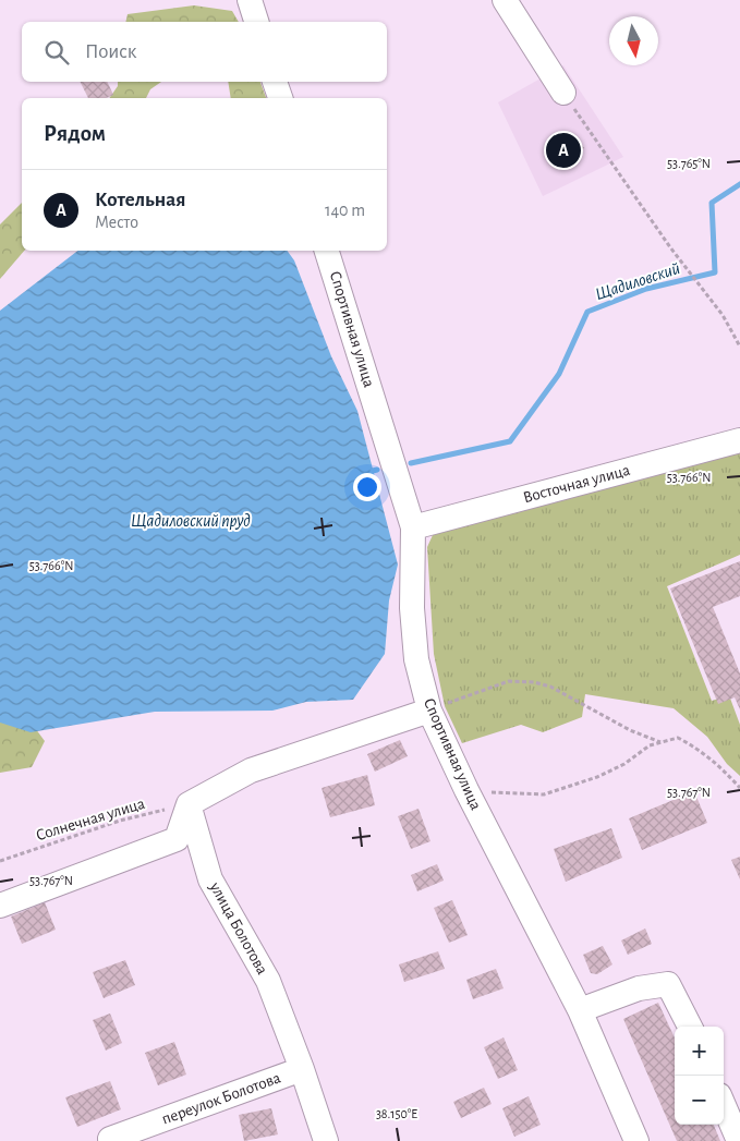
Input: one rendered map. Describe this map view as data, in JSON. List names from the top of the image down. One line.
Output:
{"streets":{"street":["Спортивная улица","Восточная улица","улица Болотова","переулок Болотова"],"path":["Солнечная улица"]},"crossings":[["Спортивная улица","Восточная улица"],["Солнечная улица","улица Болотова"],["улица Болотова","переулок Болотова"]],"water":["Щадиловский","Щадиловский пруд"],"north":"bottom","page":{"search":"Поиск","heading":"Рядом","pins":"A","list":[{"mark":"A","name":"Котельная","note":"Место","value":"140 m"}],"map_buttons":["+","−"]},"coordinates":["53.765°N","53.766°N","53.767°N","38.150°E"]}
